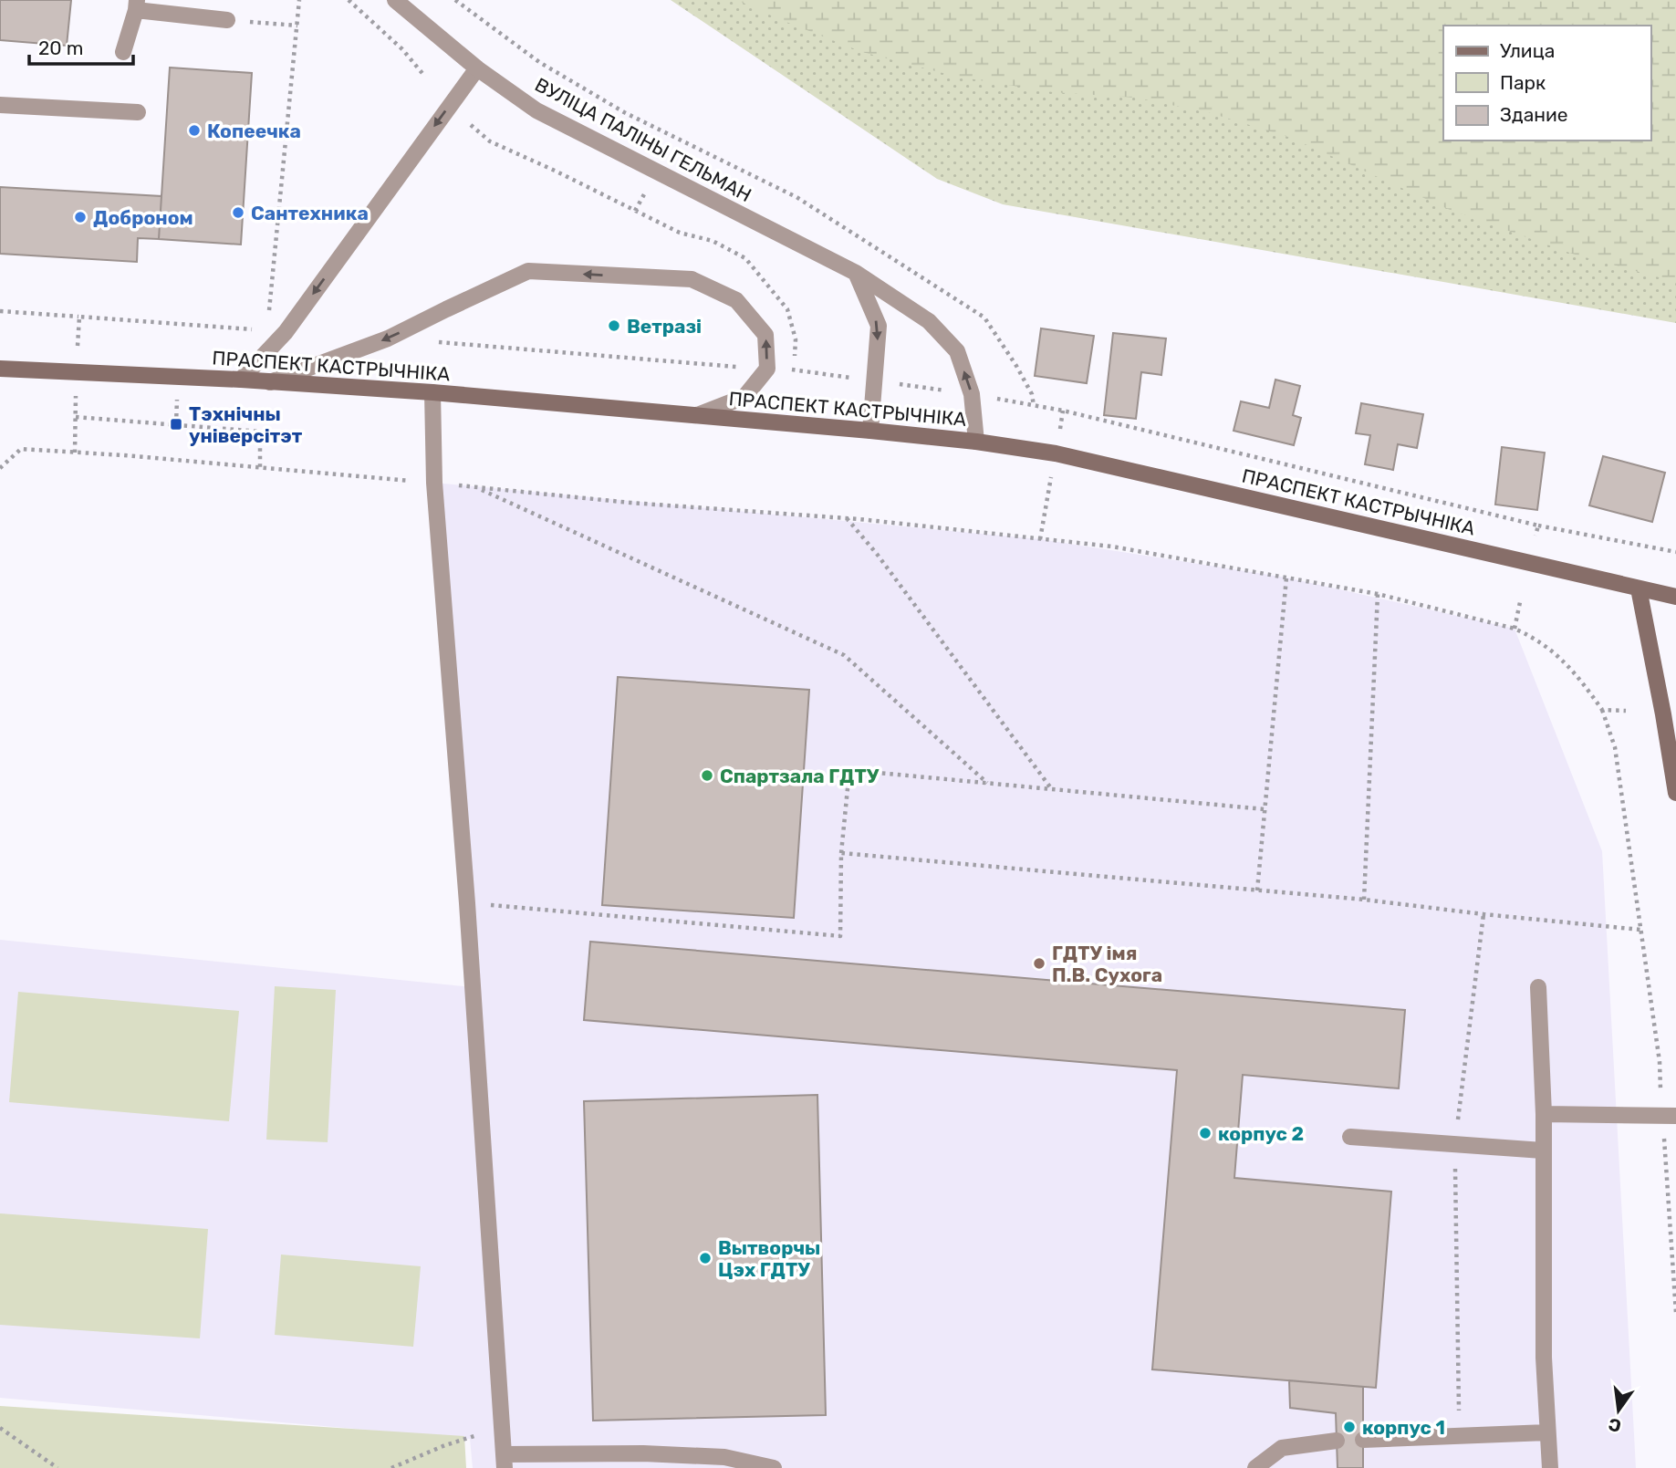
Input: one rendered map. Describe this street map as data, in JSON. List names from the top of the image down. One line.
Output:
{"streets":{"main road":["ПРАСПЕКТ КАСТРЫЧНІКА"],"street":["ВУЛІЦА ПАЛІНЫ ГЕЛЬМАН"]},"crossings":[["ВУЛІЦА ПАЛІНЫ ГЕЛЬМАН","ПРАСПЕКТ КАСТРЫЧНІКА"]],"places":{"other":["Копеечка","Сантехника","Доброном","Ветразі","Спартзала ГДТУ","ГДТУ імя П.В. Сухога","корпус 2","Вытворчы Цэх ГДТУ","корпус 1"],"transit":["Тэхнічны універсітэт"]},"legend":["Улица","Парк","Здание"],"scale_bar":"20 m","north":"bottom"}
